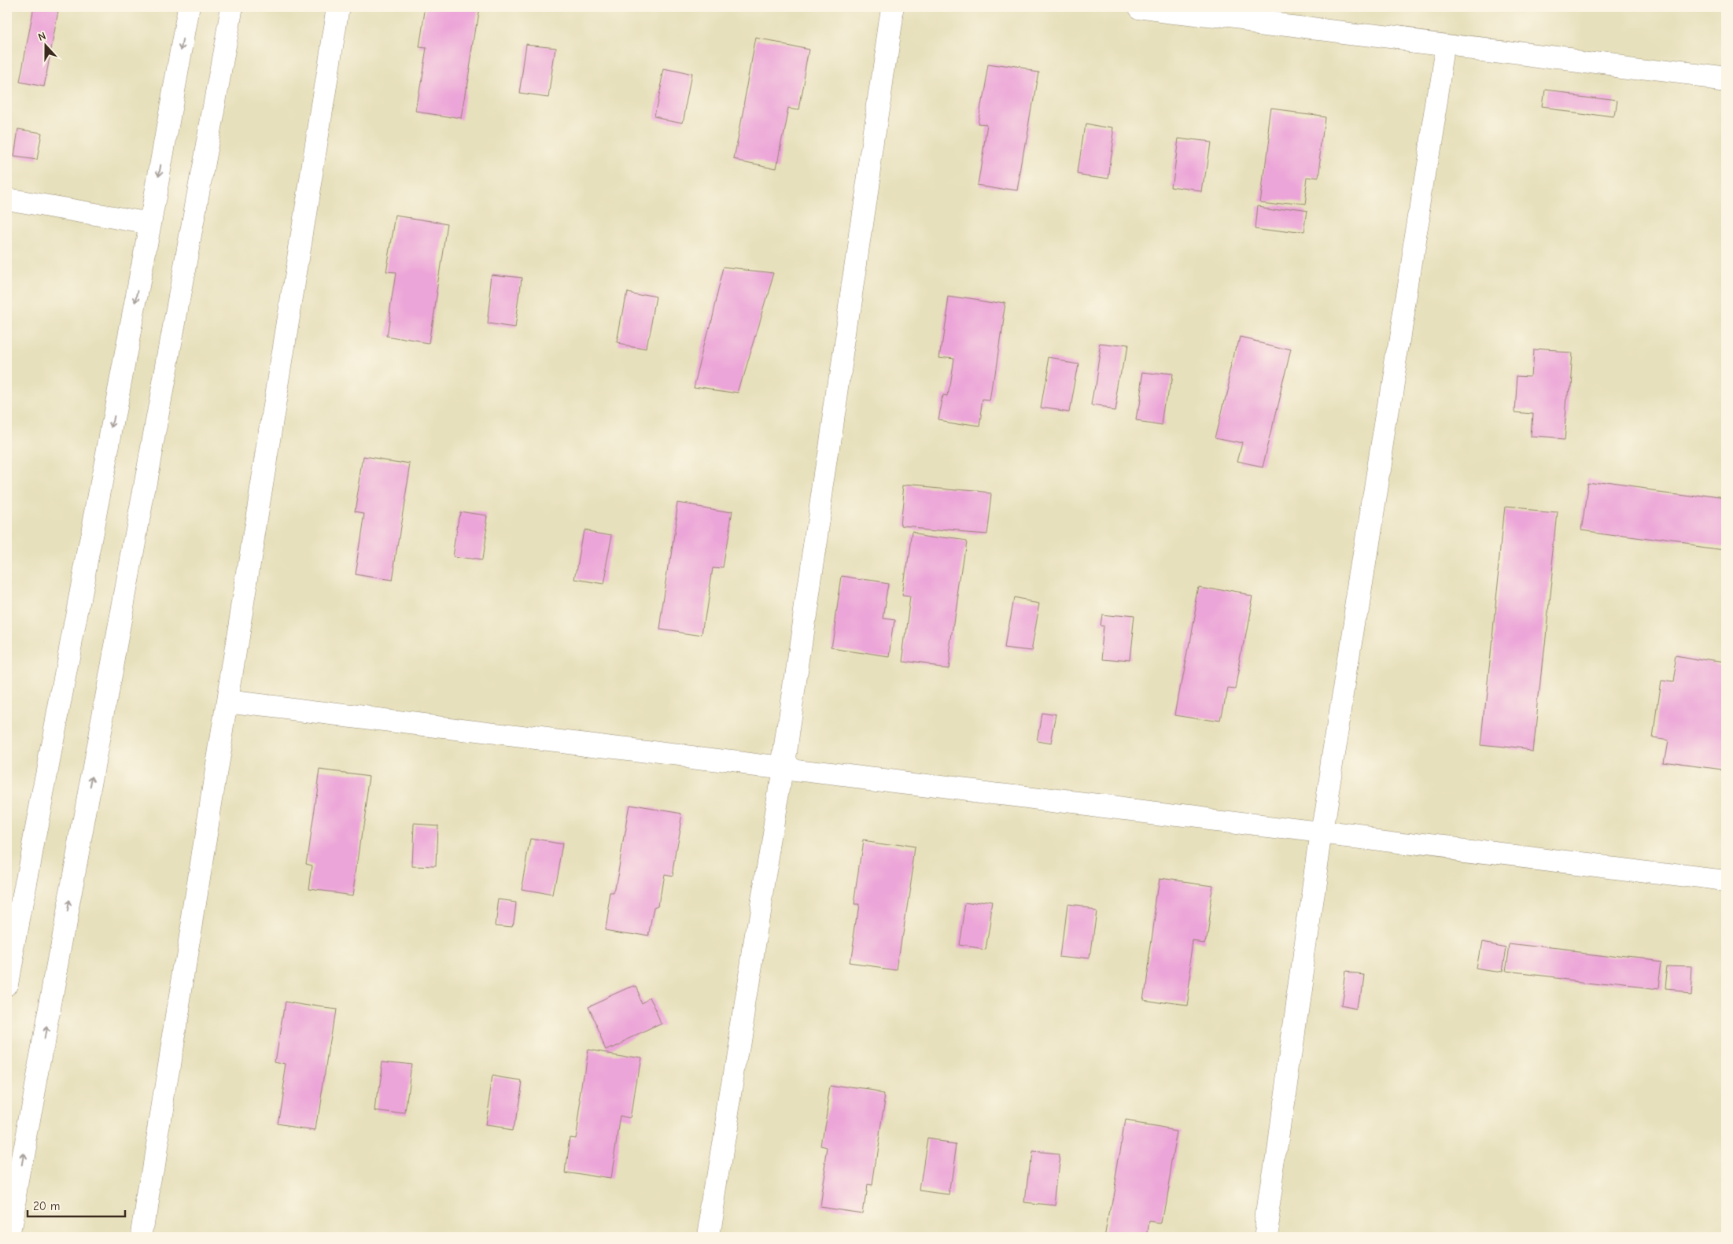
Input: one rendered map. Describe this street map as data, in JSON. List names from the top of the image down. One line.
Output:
{"scale_bar":"20 m","north":"top"}
